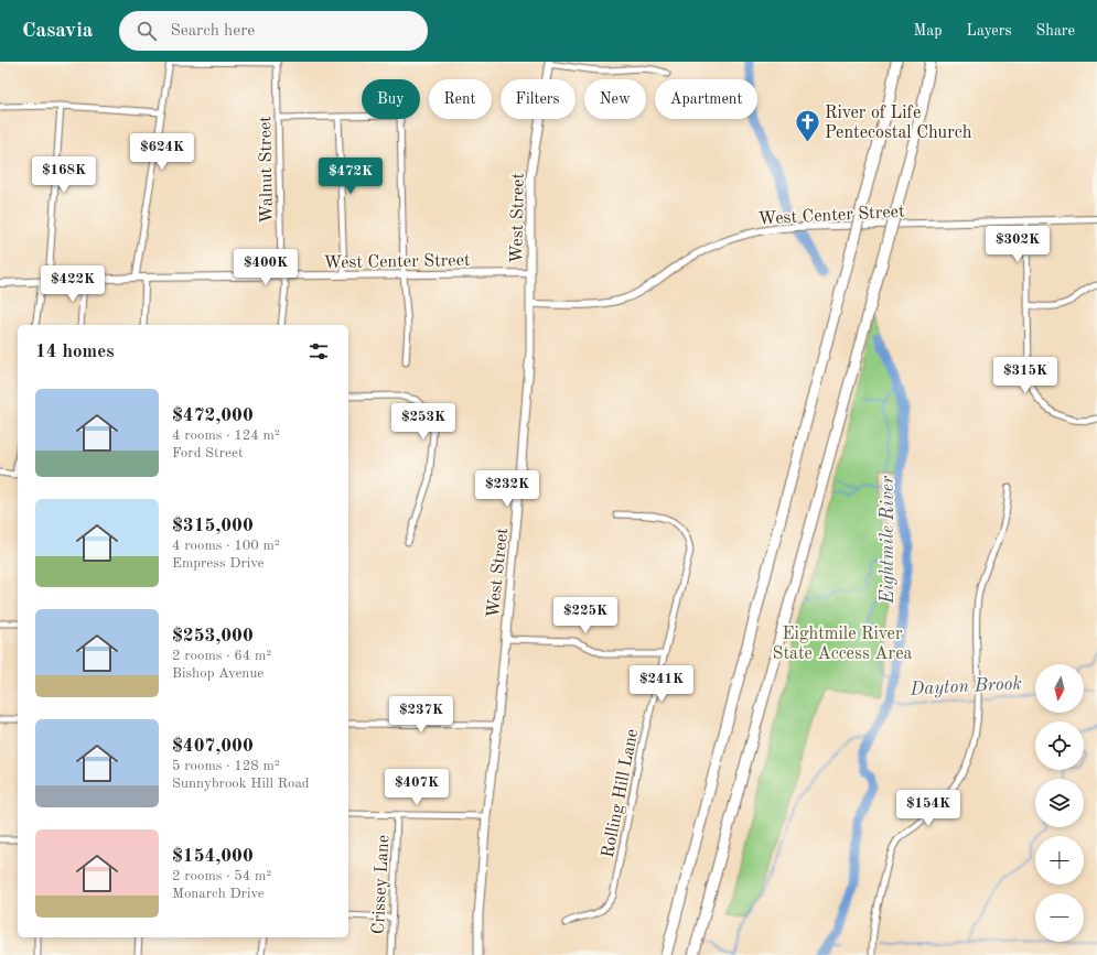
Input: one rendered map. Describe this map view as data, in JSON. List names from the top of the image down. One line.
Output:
{"streets":{"main road":["West Street"],"street":["Walnut Street","West Center Street","Rolling Hill Lane","Crissey Lane"]},"crossings":[["Walnut Street","West Center Street"],["West Center Street","West Street"]],"water":["Eightmile River","Dayton Brook"],"parks":["Eightmile River State Access Area"],"places":{"church":["River of Life Pentecostal Church"]},"north":"bottom","page":{"header":"Casavia","search":"Search here","nav":["Map","Layers","Share"],"chip":["Buy","Rent","Filters","New","Apartment"],"price":["$624K","$168K","$472K","$302K","$400K","$422K","$315K","$253K","$232K","$225K","$241K","$237K","$407K","$154K"],"heading":"14 homes","list":[{"name":"$472,000","note":"4 rooms · 124 m² · Ford Street"},{"name":"$315,000","note":"4 rooms · 100 m² · Empress Drive"},{"name":"$253,000","note":"2 rooms · 64 m² · Bishop Avenue"},{"name":"$407,000","note":"5 rooms · 128 m² · Sunnybrook Hill Road"},{"name":"$154,000","note":"2 rooms · 54 m² · Monarch Drive"}],"map_buttons":["+","−"]}}
